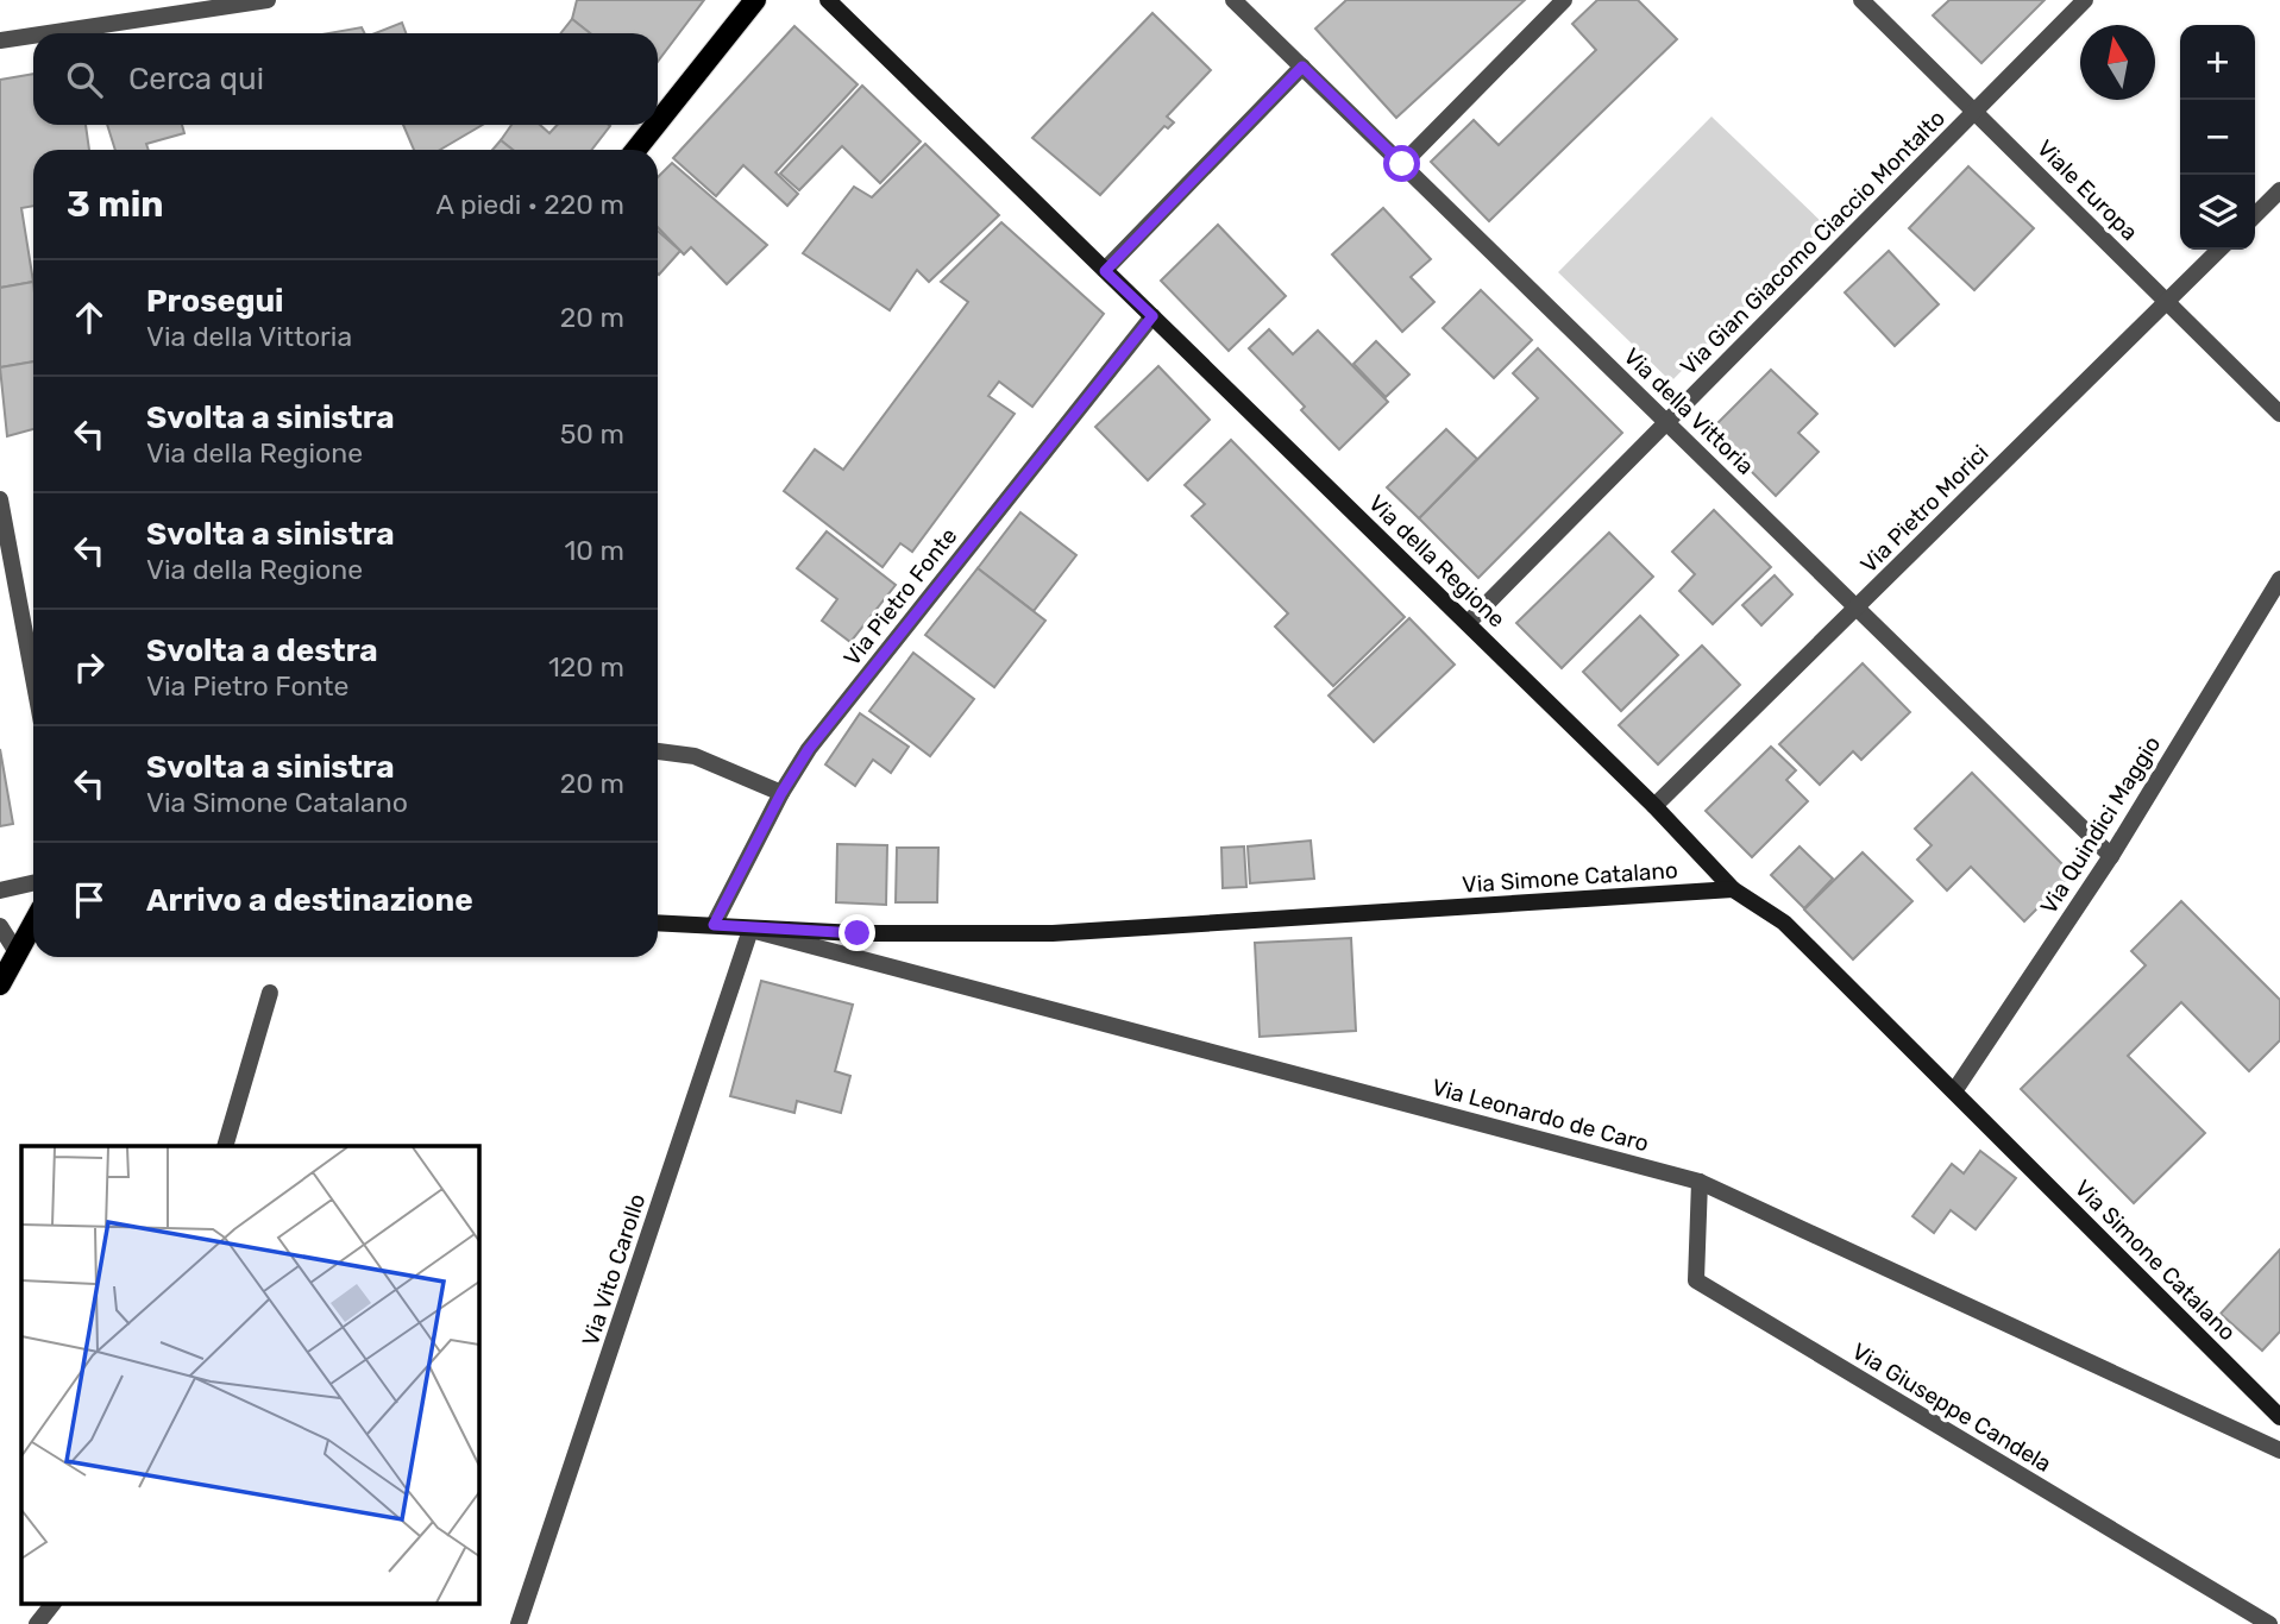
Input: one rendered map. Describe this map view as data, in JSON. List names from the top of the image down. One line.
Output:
{"streets":{"main road":["Via della Regione","Via Simone Catalano"],"street":["Viale Europa","Via Gian Giacomo Ciaccio Montalto","Via della Vittoria","Via Pietro Morici","Via Pietro Fonte","Via Quindici Maggio","Via Leonardo de Caro","Via Vito Carollo","Via Giuseppe Candela"]},"crossings":[["Viale Europa","Via Gian Giacomo Ciaccio Montalto"],["Viale Europa","Via Pietro Morici"],["Via Gian Giacomo Ciaccio Montalto","Via della Vittoria"],["Via Gian Giacomo Ciaccio Montalto","Via della Regione"],["Via della Vittoria","Via Pietro Morici"],["Via della Vittoria","Via Quindici Maggio"],["Via Pietro Morici","Via della Regione"],["Via della Regione","Via Pietro Fonte"],["Via della Regione","Via Simone Catalano"],["Via Pietro Fonte","Via Simone Catalano"],["Via Quindici Maggio","Via Simone Catalano"],["Via Simone Catalano","Via Leonardo de Caro"],["Via Simone Catalano","Via Vito Carollo"],["Via Leonardo de Caro","Via Vito Carollo"],["Via Leonardo de Caro","Via Giuseppe Candela"]],"north":"top","page":{"map_buttons":["+","−"],"search":"Cerca qui","heading":["3 min","A piedi · 220 m"],"list":[["Prosegui","Via della Vittoria","20 m"],["Svolta a sinistra","Via della Regione","50 m"],["Svolta a sinistra","Via della Regione","10 m"],["Svolta a destra","Via Pietro Fonte","120 m"],["Svolta a sinistra","Via Simone Catalano","20 m"],"Arrivo a destinazione"]}}
